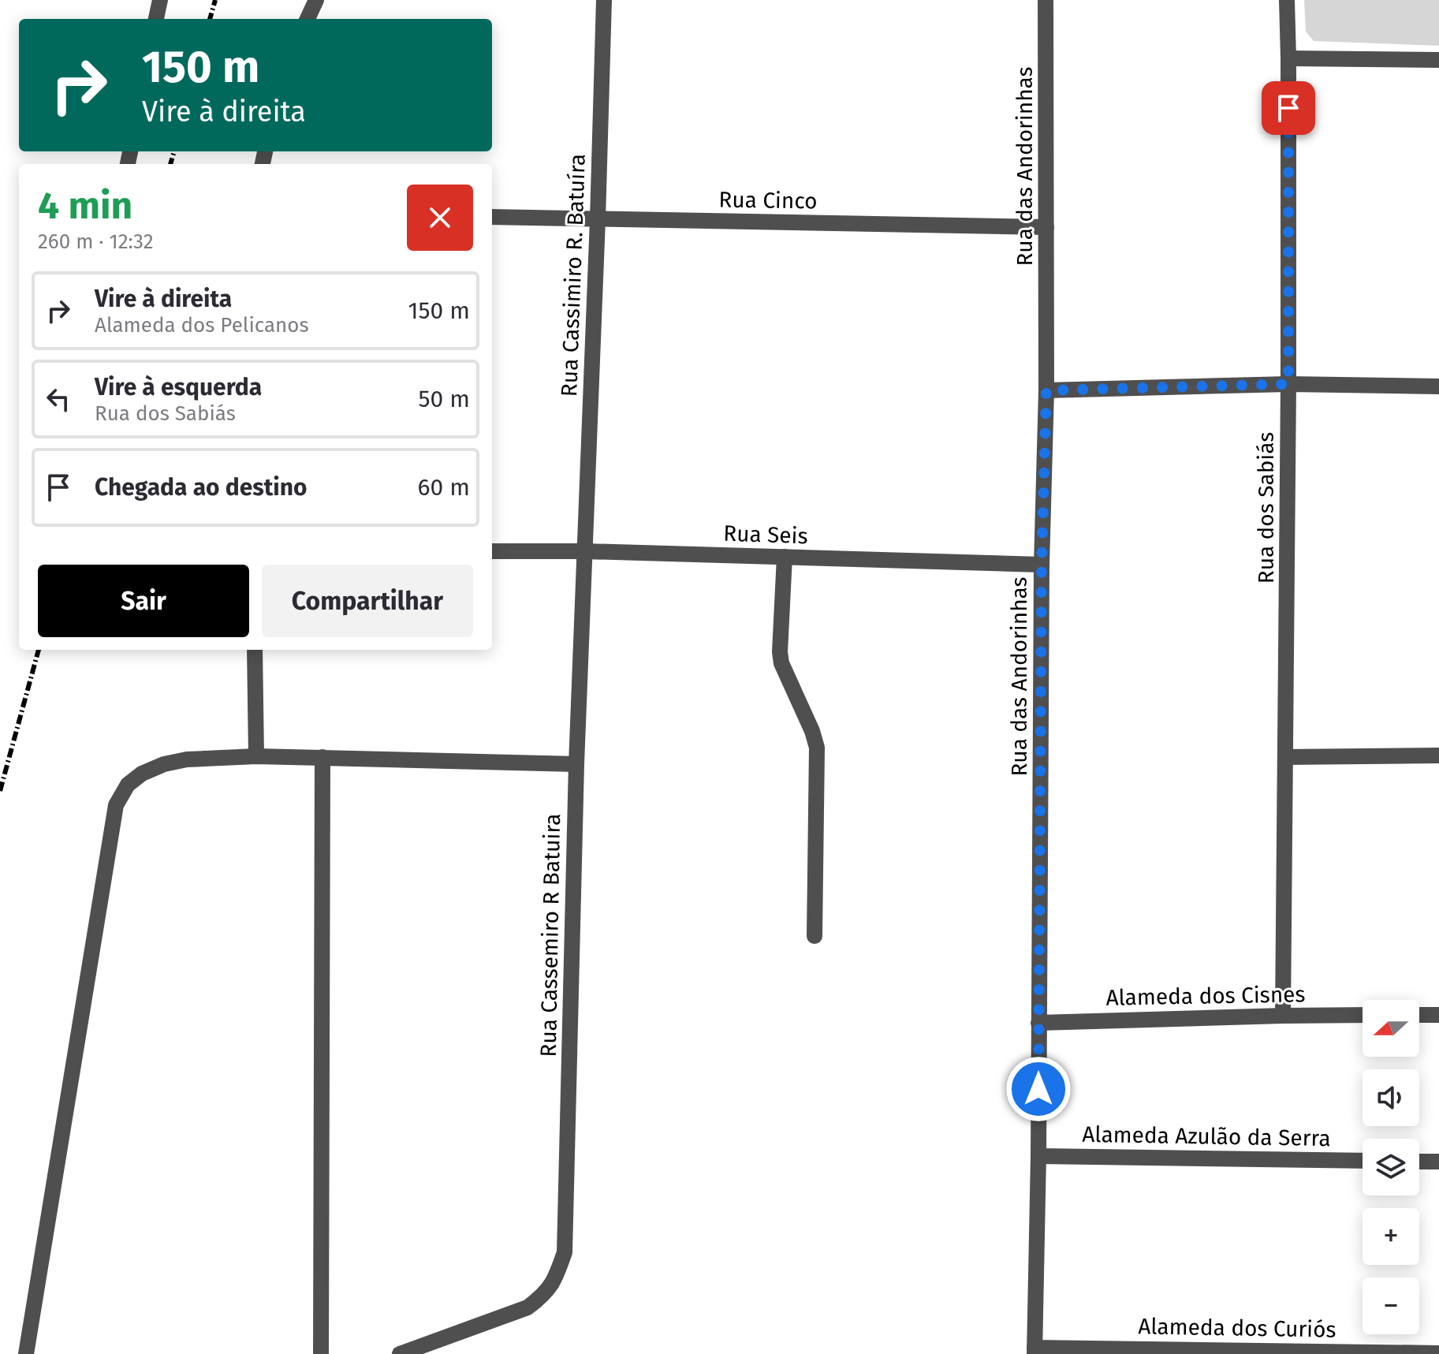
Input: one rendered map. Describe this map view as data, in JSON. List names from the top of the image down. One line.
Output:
{"streets":{"street":["Rua das Andorinhas","Rua Cinco","Rua Cassimiro R. Batuíra","Rua dos Sabiás","Rua Seis","Rua Cassemiro R Batuira","Alameda dos Cisnes","Alameda Azulão da Serra","Alameda dos Curiós"]},"crossings":[["Rua das Andorinhas","Rua Cinco"],["Rua das Andorinhas","Rua Seis"],["Rua das Andorinhas","Alameda dos Cisnes"],["Rua das Andorinhas","Alameda Azulão da Serra"],["Rua das Andorinhas","Alameda dos Curiós"],["Rua Cinco","Rua Cassimiro R. Batuíra"],["Rua Cassimiro R. Batuíra","Rua Seis"],["Rua Cassimiro R. Batuíra","Rua Cassemiro R Batuira"],["Rua dos Sabiás","Alameda dos Cisnes"],["Rua Seis","Rua Cassemiro R Batuira"]],"north":"left","page":{"turn":["150 m","Vire à direita"],"heading":["4 min","260 m · 12:32"],"list":[{"name":"Vire à direita","note":"Alameda dos Pelicanos","value":"150 m"},{"name":"Vire à esquerda","note":"Rua dos Sabiás","value":"50 m"},{"name":"Chegada ao destino","value":"60 m"}],"buttons":["Sair","Compartilhar"],"map_buttons":["+","−"]}}
